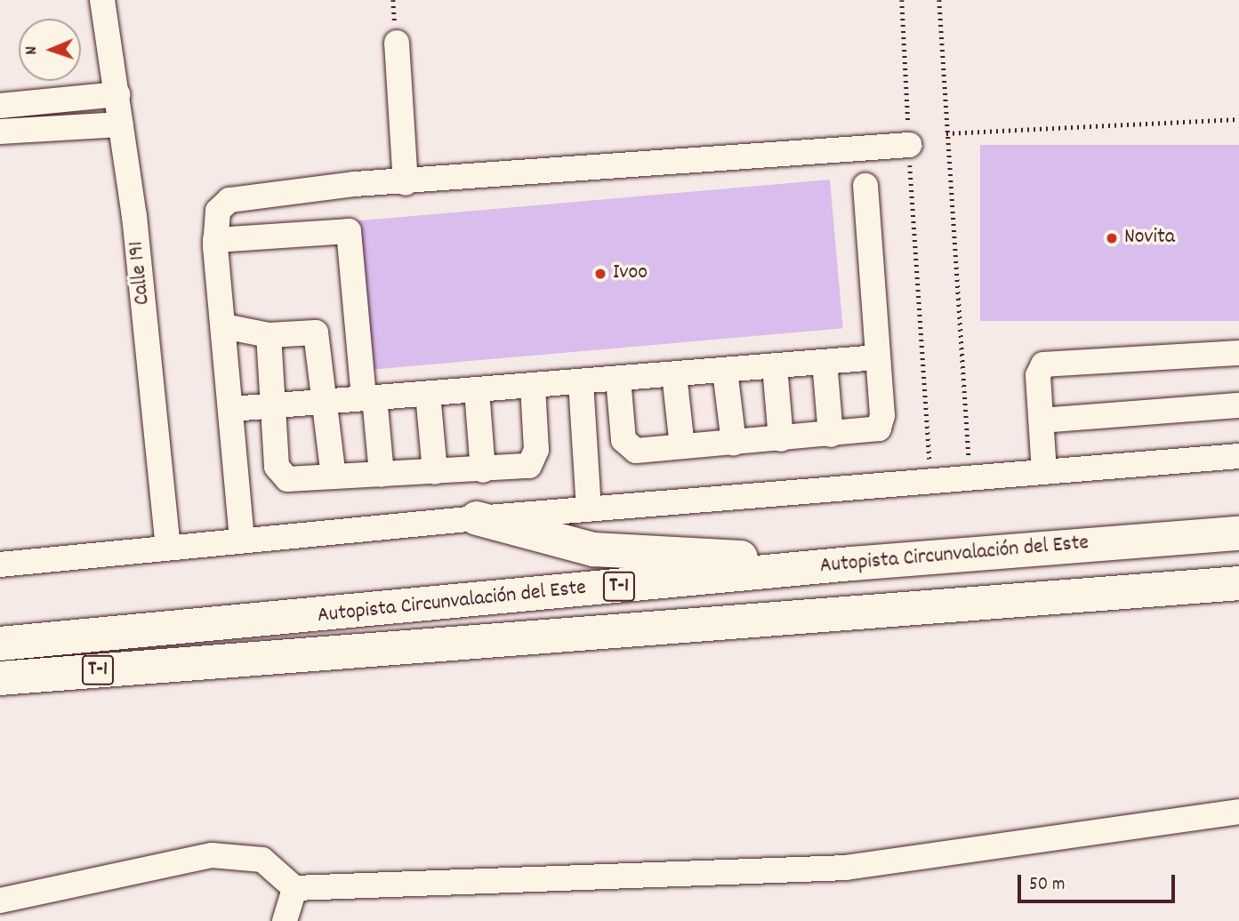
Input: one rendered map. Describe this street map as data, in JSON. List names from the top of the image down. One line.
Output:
{"streets":{"highway":["Autopista Circunvalación del Este","T-1"],"street":["Calle 191"]},"places":["Novita","Ivoo"],"scale_bar":"50 m","north":"left"}
